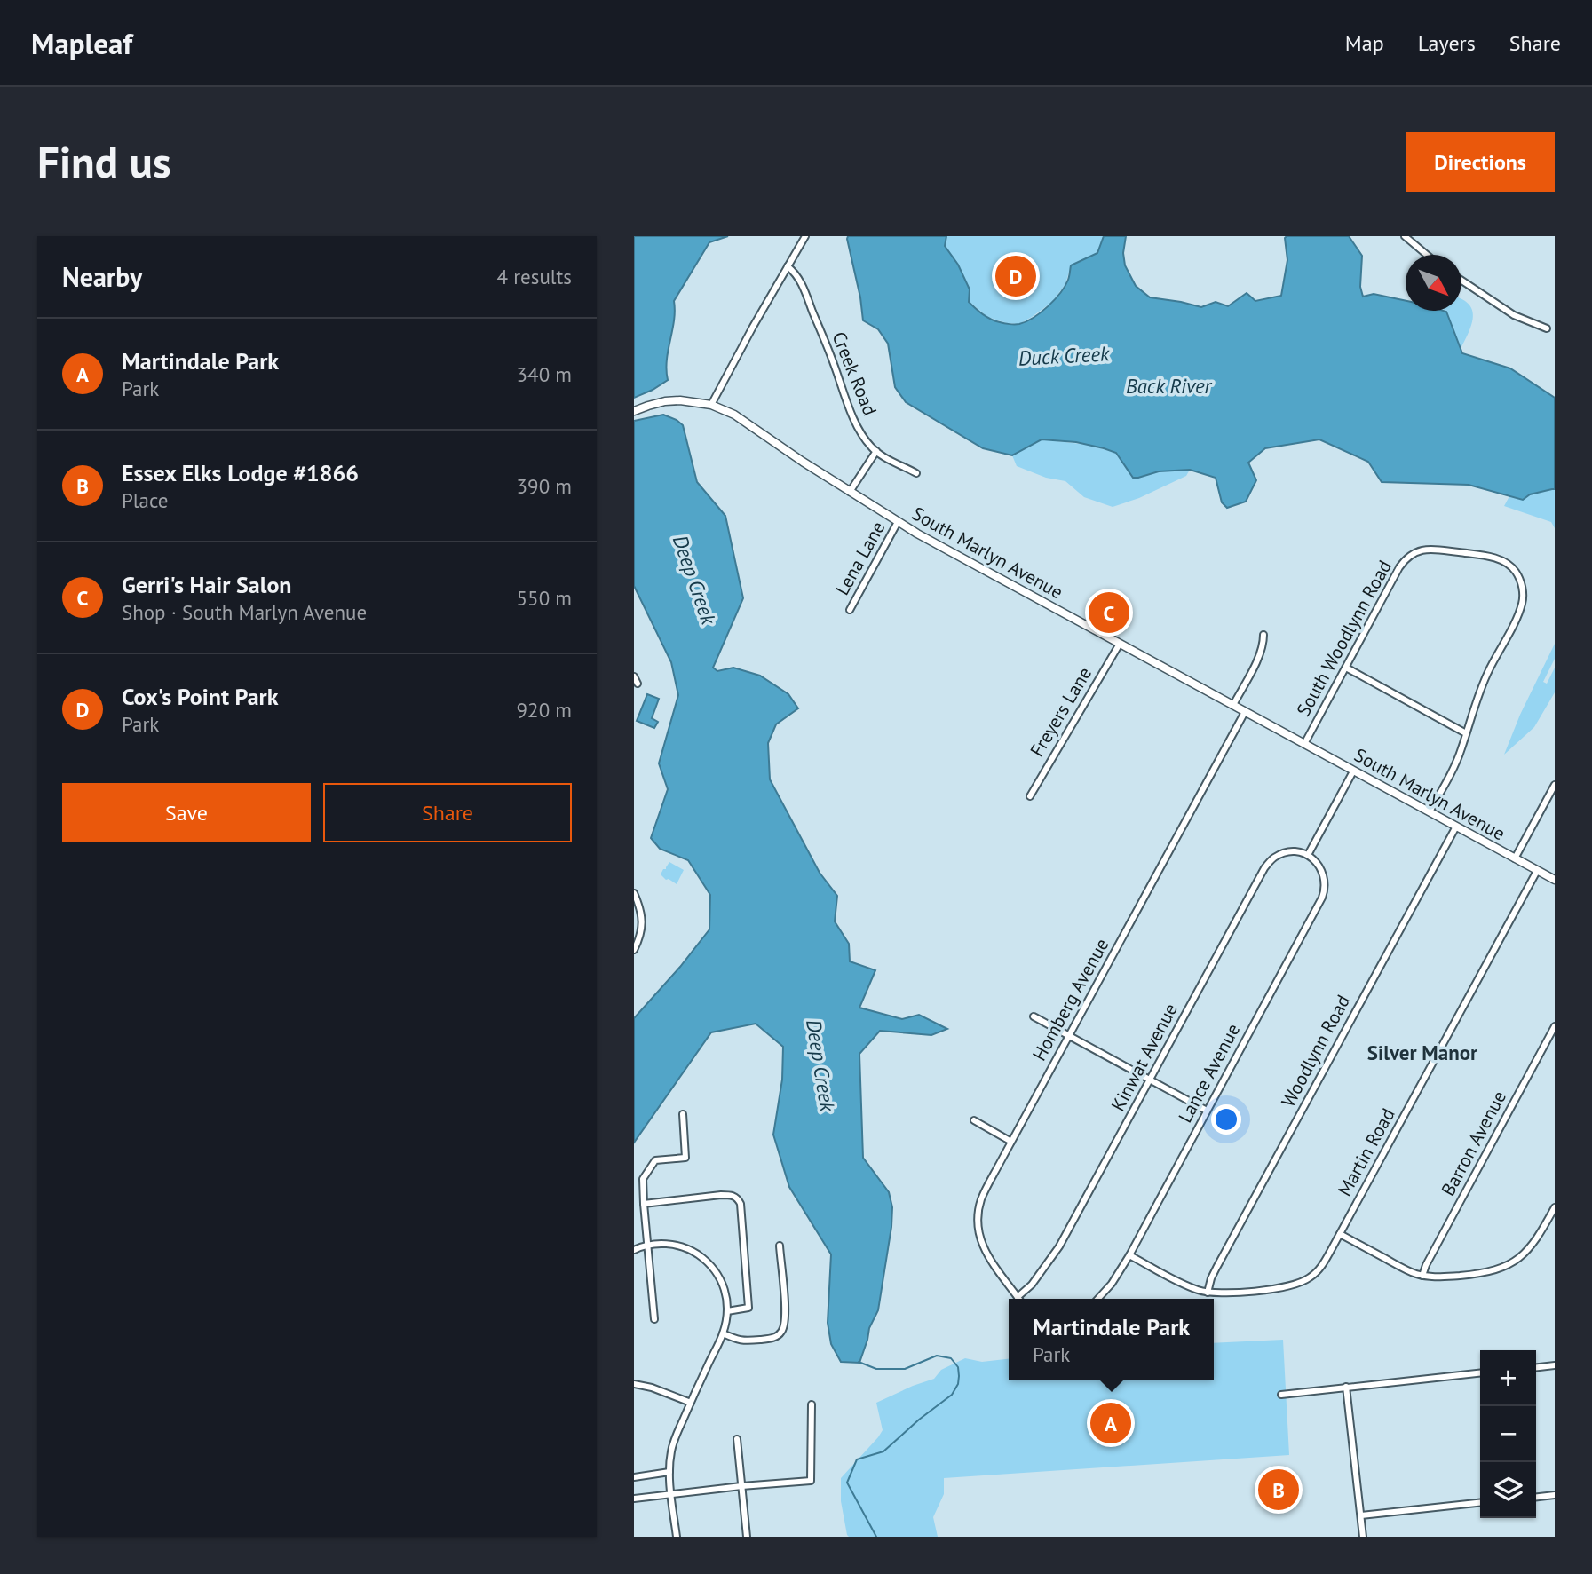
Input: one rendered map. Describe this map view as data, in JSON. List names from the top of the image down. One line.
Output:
{"streets":{"street":["Creek Road","South Marlyn Avenue","Lena Lane","South Woodlynn Road","Freyers Lane","Homberg Avenue","Woodlynn Road","Kinwat Avenue","Lance Avenue","Barron Avenue","Martin Road"]},"crossings":[["South Marlyn Avenue","Lena Lane"],["South Marlyn Avenue","South Woodlynn Road"],["South Marlyn Avenue","Freyers Lane"],["South Marlyn Avenue","Homberg Avenue"],["South Marlyn Avenue","Woodlynn Road"],["South Marlyn Avenue","Martin Road"],["Homberg Avenue","Kinwat Avenue"],["Woodlynn Road","Martin Road"],["Kinwat Avenue","Lance Avenue"],["Lance Avenue","Martin Road"]],"districts":["Silver Manor"],"water":["Duck Creek","Back River","Deep Creek"],"north":"bottom right","page":{"header":"Mapleaf","nav":["Map","Layers","Share"],"buttons":["Directions",["Save","Share"]],"title":"Find us","heading":["Nearby","4 results"],"pins":["D","C","A","B"],"list":[{"mark":"A","name":"Martindale Park","note":"Park","value":"340 m"},{"mark":"B","name":"Essex Elks Lodge #1866","note":"Place","value":"390 m"},{"mark":"C","name":"Gerri's Hair Salon","note":"Shop · South Marlyn Avenue","value":"550 m"},{"mark":"D","name":"Cox's Point Park","note":"Park","value":"920 m"}],"popup":["Martindale Park","Park"],"map_buttons":["+","−"]}}
